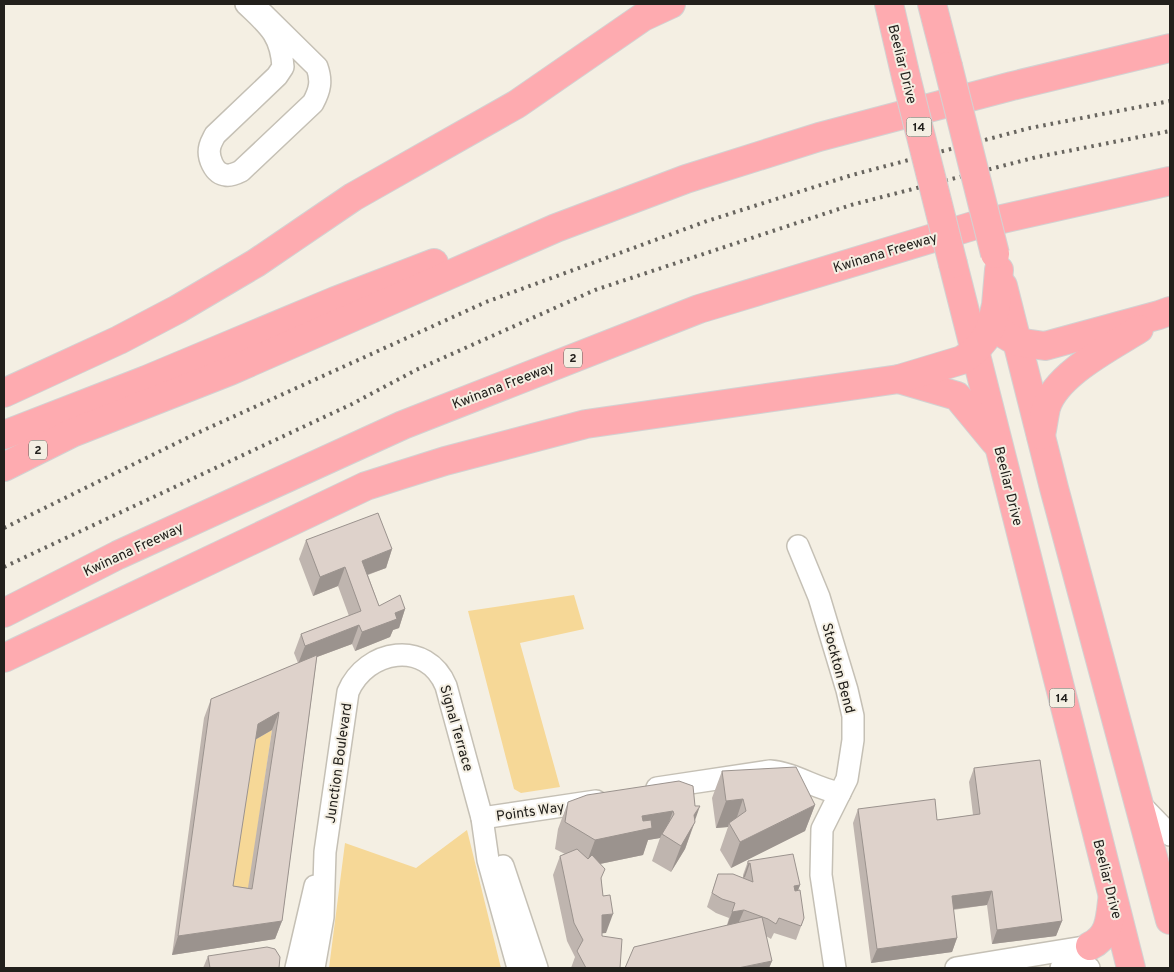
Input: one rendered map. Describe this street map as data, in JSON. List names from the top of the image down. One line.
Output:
{"streets":{"highway":["Beeliar Drive","14","Kwinana Freeway","2"],"street":["Stockton Bend","Signal Terrace","Junction Boulevard","Points Way"]},"crossings":[["Stockton Bend","Points Way"],["Signal Terrace","Junction Boulevard"],["Signal Terrace","Points Way"]]}
